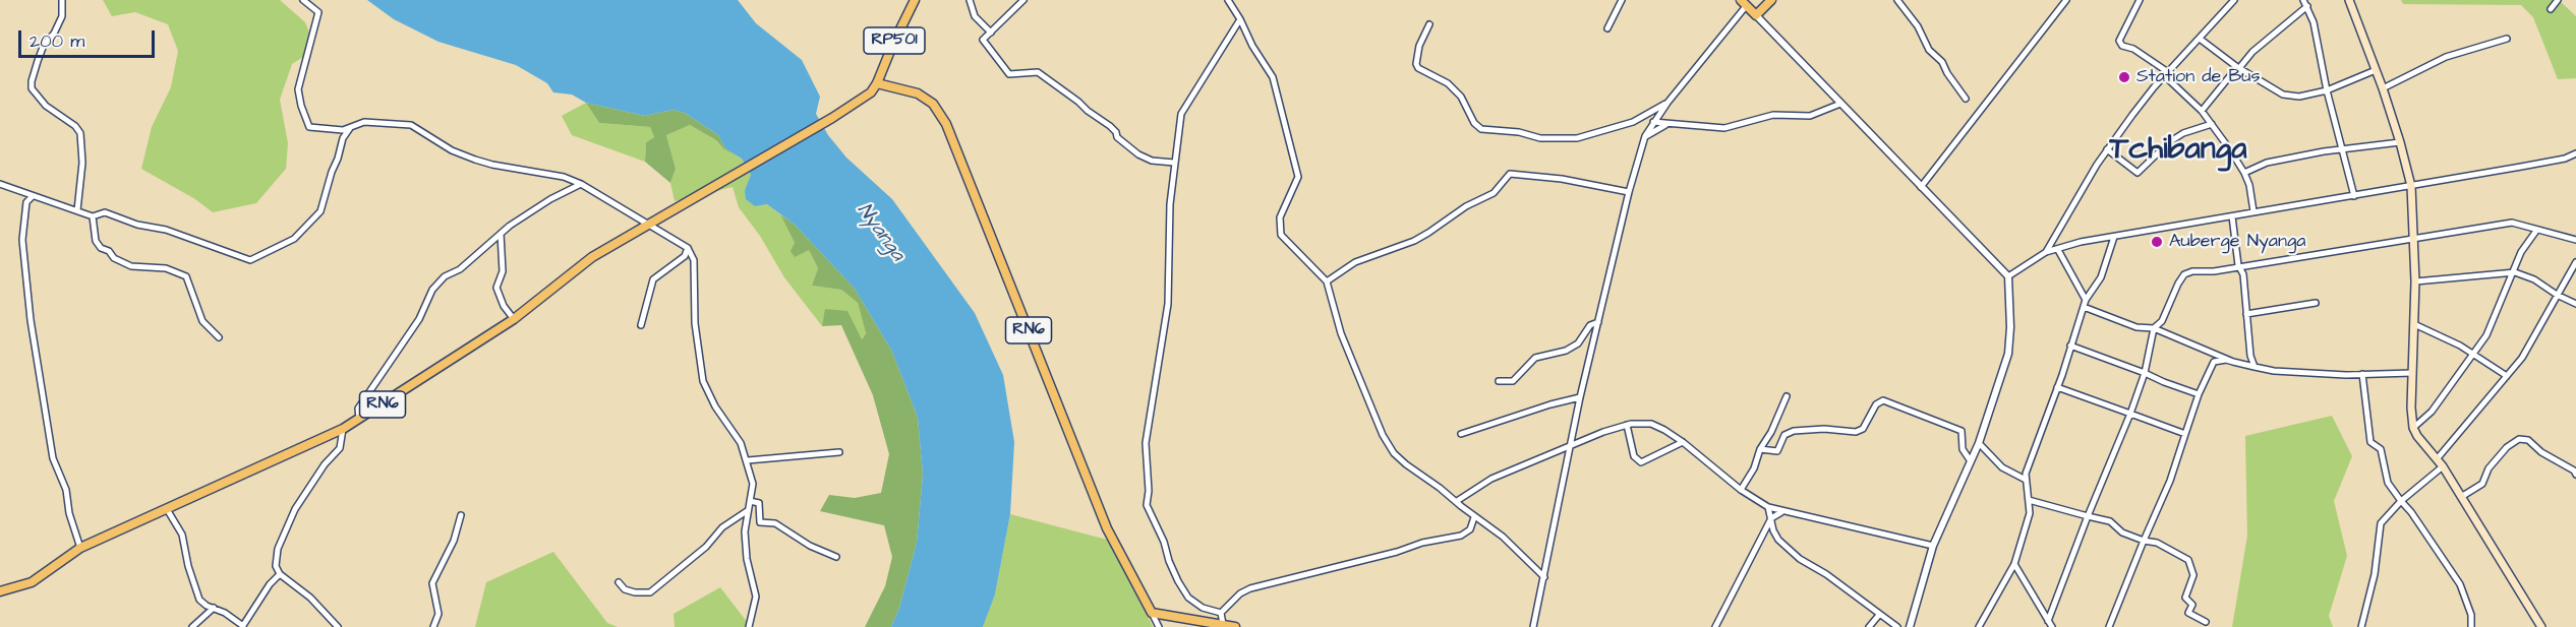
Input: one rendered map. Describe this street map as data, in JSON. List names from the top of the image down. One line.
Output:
{"streets":{"main road":["RP501","RN6"]},"crossings":[["RP501","RN6"]],"districts":["Tchibanga"],"water":["Nyanga"],"places":["Station de Bus","Auberge Nyanga"],"scale_bar":"200 m"}
